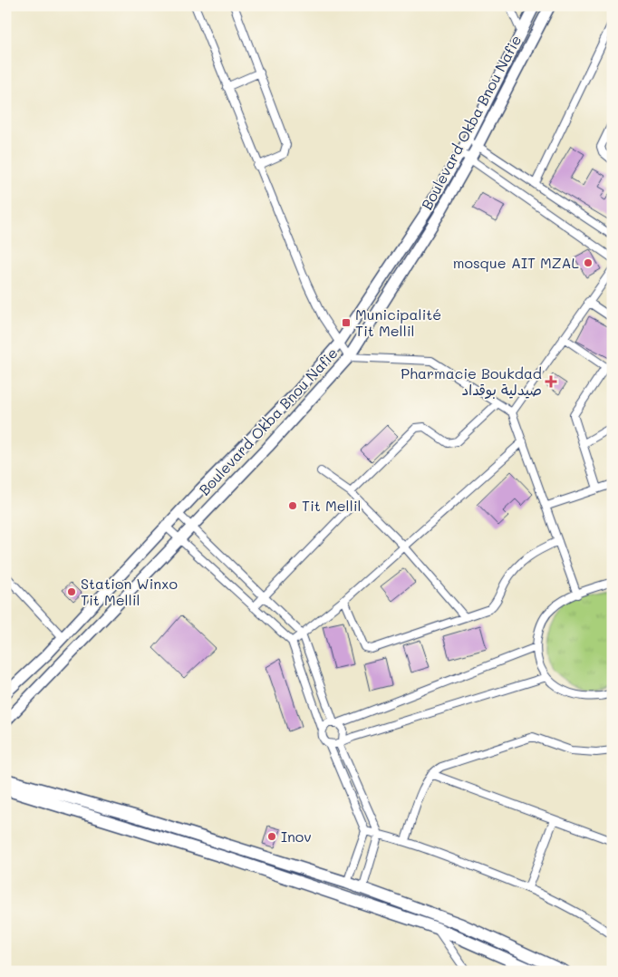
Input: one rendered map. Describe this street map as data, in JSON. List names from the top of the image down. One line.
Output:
{"streets":{"main road":["Boulevard Okba Bnou Nafie"]},"places":{"other":["mosque AIT MZAL","Tit Mellil","Station Winxo Tit Mellil","Inov"],"transit":["Municipalité Tit Mellil"],"health":["Pharmacie Boukdad صيدلية بوقداد"]}}
